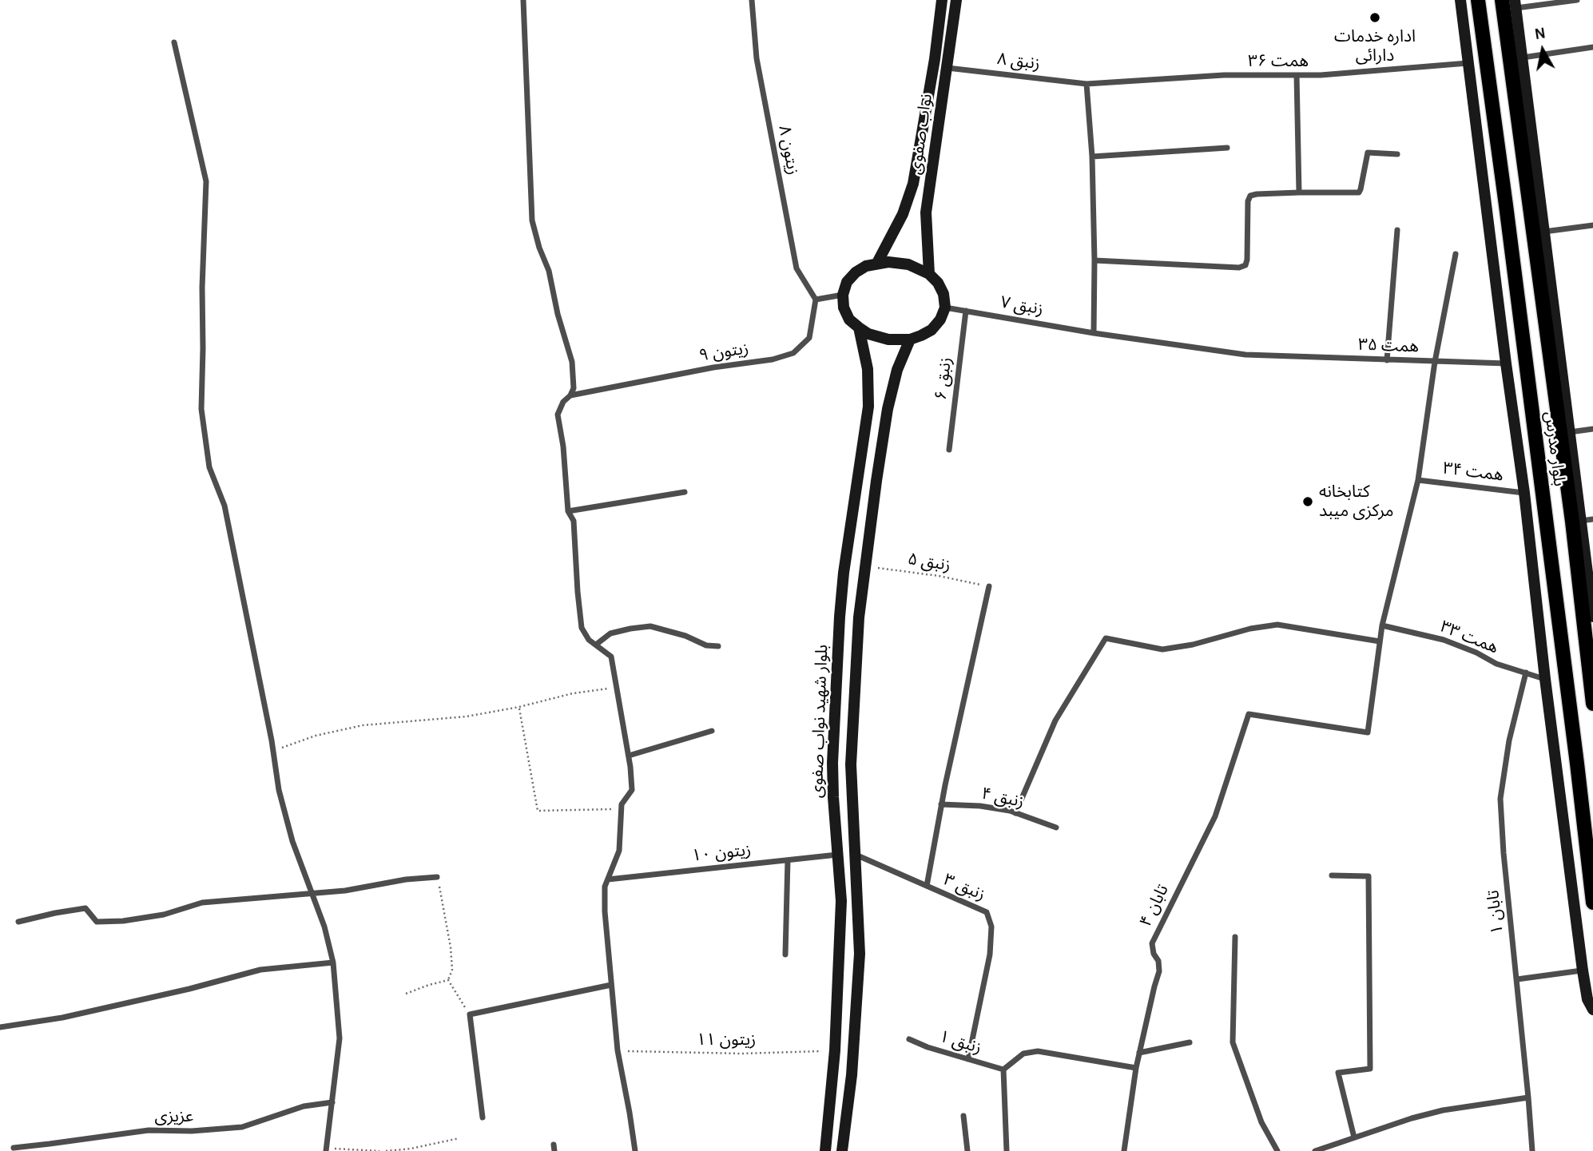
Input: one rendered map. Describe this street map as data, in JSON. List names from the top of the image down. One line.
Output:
{"streets":{"main road":["نواب صفوی","بلوار مدرس","بلوار شهید نواب صفوی"],"street":["زنبق ۸","همت ۳۶","زیتون ۸","زنبق ۷","همت ۳۵","زیتون ۹","زنبق ۶","همت ۳۴","همت ۳۳","زنبق ۴","زیتون ۱۰","زنبق ۳","تابان ۴","تابان ۱","زنبق ۱","عزیزی"],"path":["زنبق ۵","زیتون ۱۱"]},"crossings":[["زنبق ۸","همت ۳۶"],["زنبق ۸","نواب صفوی"],["نواب صفوی","زنبق ۷"],["نواب صفوی","بلوار شهید نواب صفوی"],["زیتون ۸","زیتون ۹"],["زنبق ۷","همت ۳۵"],["زنبق ۷","زنبق ۶"],["زنبق ۷","بلوار شهید نواب صفوی"],["زنبق ۵","بلوار شهید نواب صفوی"],["همت ۳۳","تابان ۱"],["بلوار شهید نواب صفوی","زیتون ۱۰"],["بلوار شهید نواب صفوی","زنبق ۳"],["بلوار شهید نواب صفوی","زیتون ۱۱"],["زنبق ۳","زنبق ۱"]],"places":["اداره خدمات دارائی","کتابخانه مرکزی میبد"],"north":"top"}
